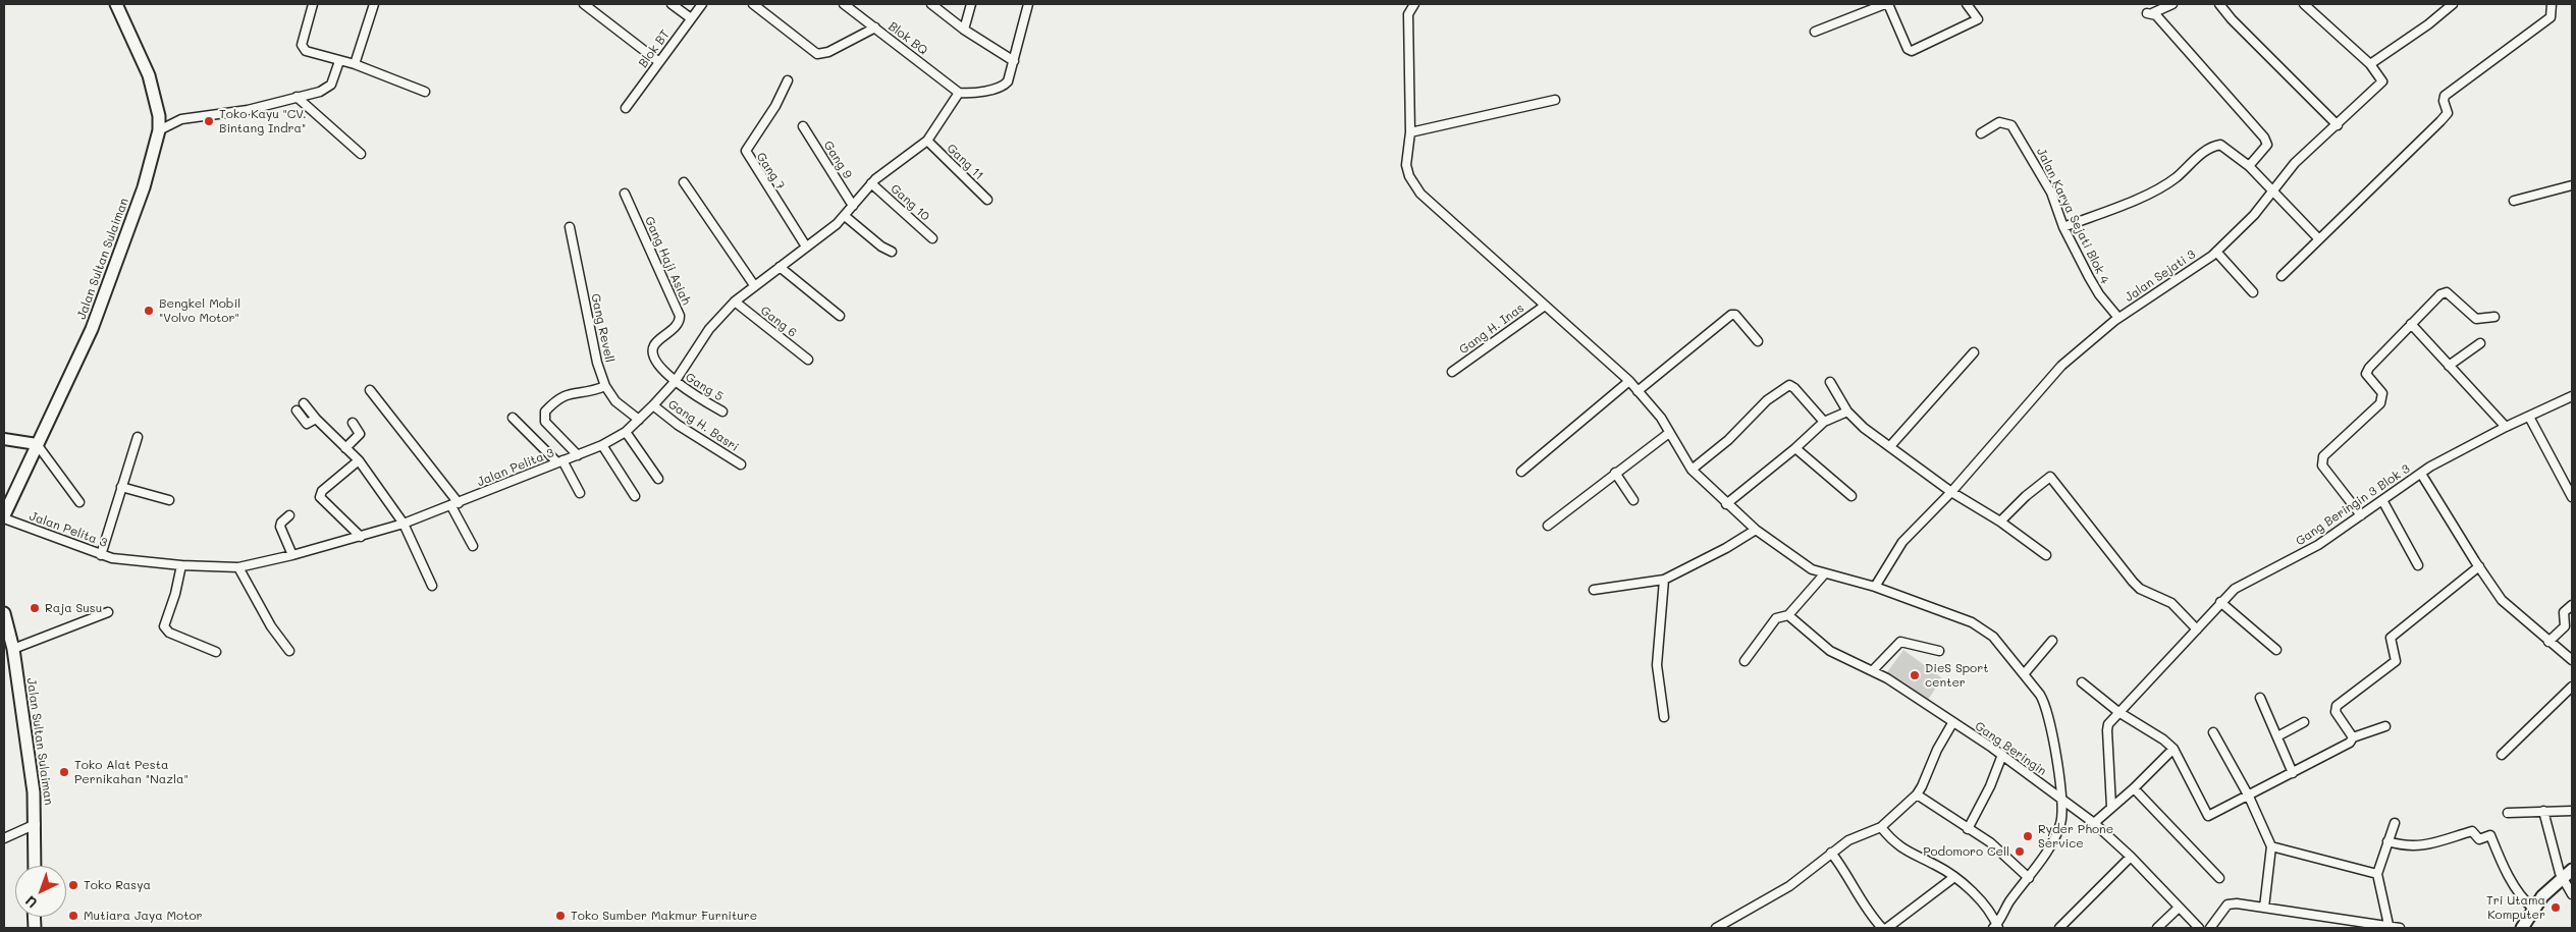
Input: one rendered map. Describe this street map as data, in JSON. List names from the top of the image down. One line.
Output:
{"streets":{"main road":["Jalan Sultan Sulaiman"],"street":["Blok BQ","Blok BT","Gang 9","Gang 11","Gang 7","Gang 10","Jalan Karya Sejati Blok 4","Gang Haji Asiah","Jalan Sejati 3","Gang 6","Gang Revell","Gang H. Inas","Gang 5","Gang H. Basri","Jalan Pelita 3","Gang Beringin 3 Blok 3","Gang Beringin"]},"crossings":[["Gang 9","Jalan Pelita 3"],["Gang 11","Jalan Pelita 3"],["Gang 7","Jalan Pelita 3"],["Gang 10","Jalan Pelita 3"],["Jalan Karya Sejati Blok 4","Jalan Sejati 3"],["Jalan Sultan Sulaiman","Jalan Pelita 3"],["Gang Haji Asiah","Gang 5"],["Gang Haji Asiah","Jalan Pelita 3"],["Gang 6","Jalan Pelita 3"],["Gang Revell","Jalan Pelita 3"],["Gang 5","Jalan Pelita 3"],["Gang H. Basri","Jalan Pelita 3"]],"places":["Toko Kayu \"CV. Bintang Indra\"","Bengkel Mobil \"Volvo Motor\"","Raja Susu","DieS Sport center","Toko Alat Pesta Pernikahan \"Nazla\"","Ryder Phone Service","Podomoro Cell","Toko Rasya","Tri Utama Komputer","Mutiara Jaya Motor","Toko Sumber Makmur Furniture"],"north":"bottom left"}
